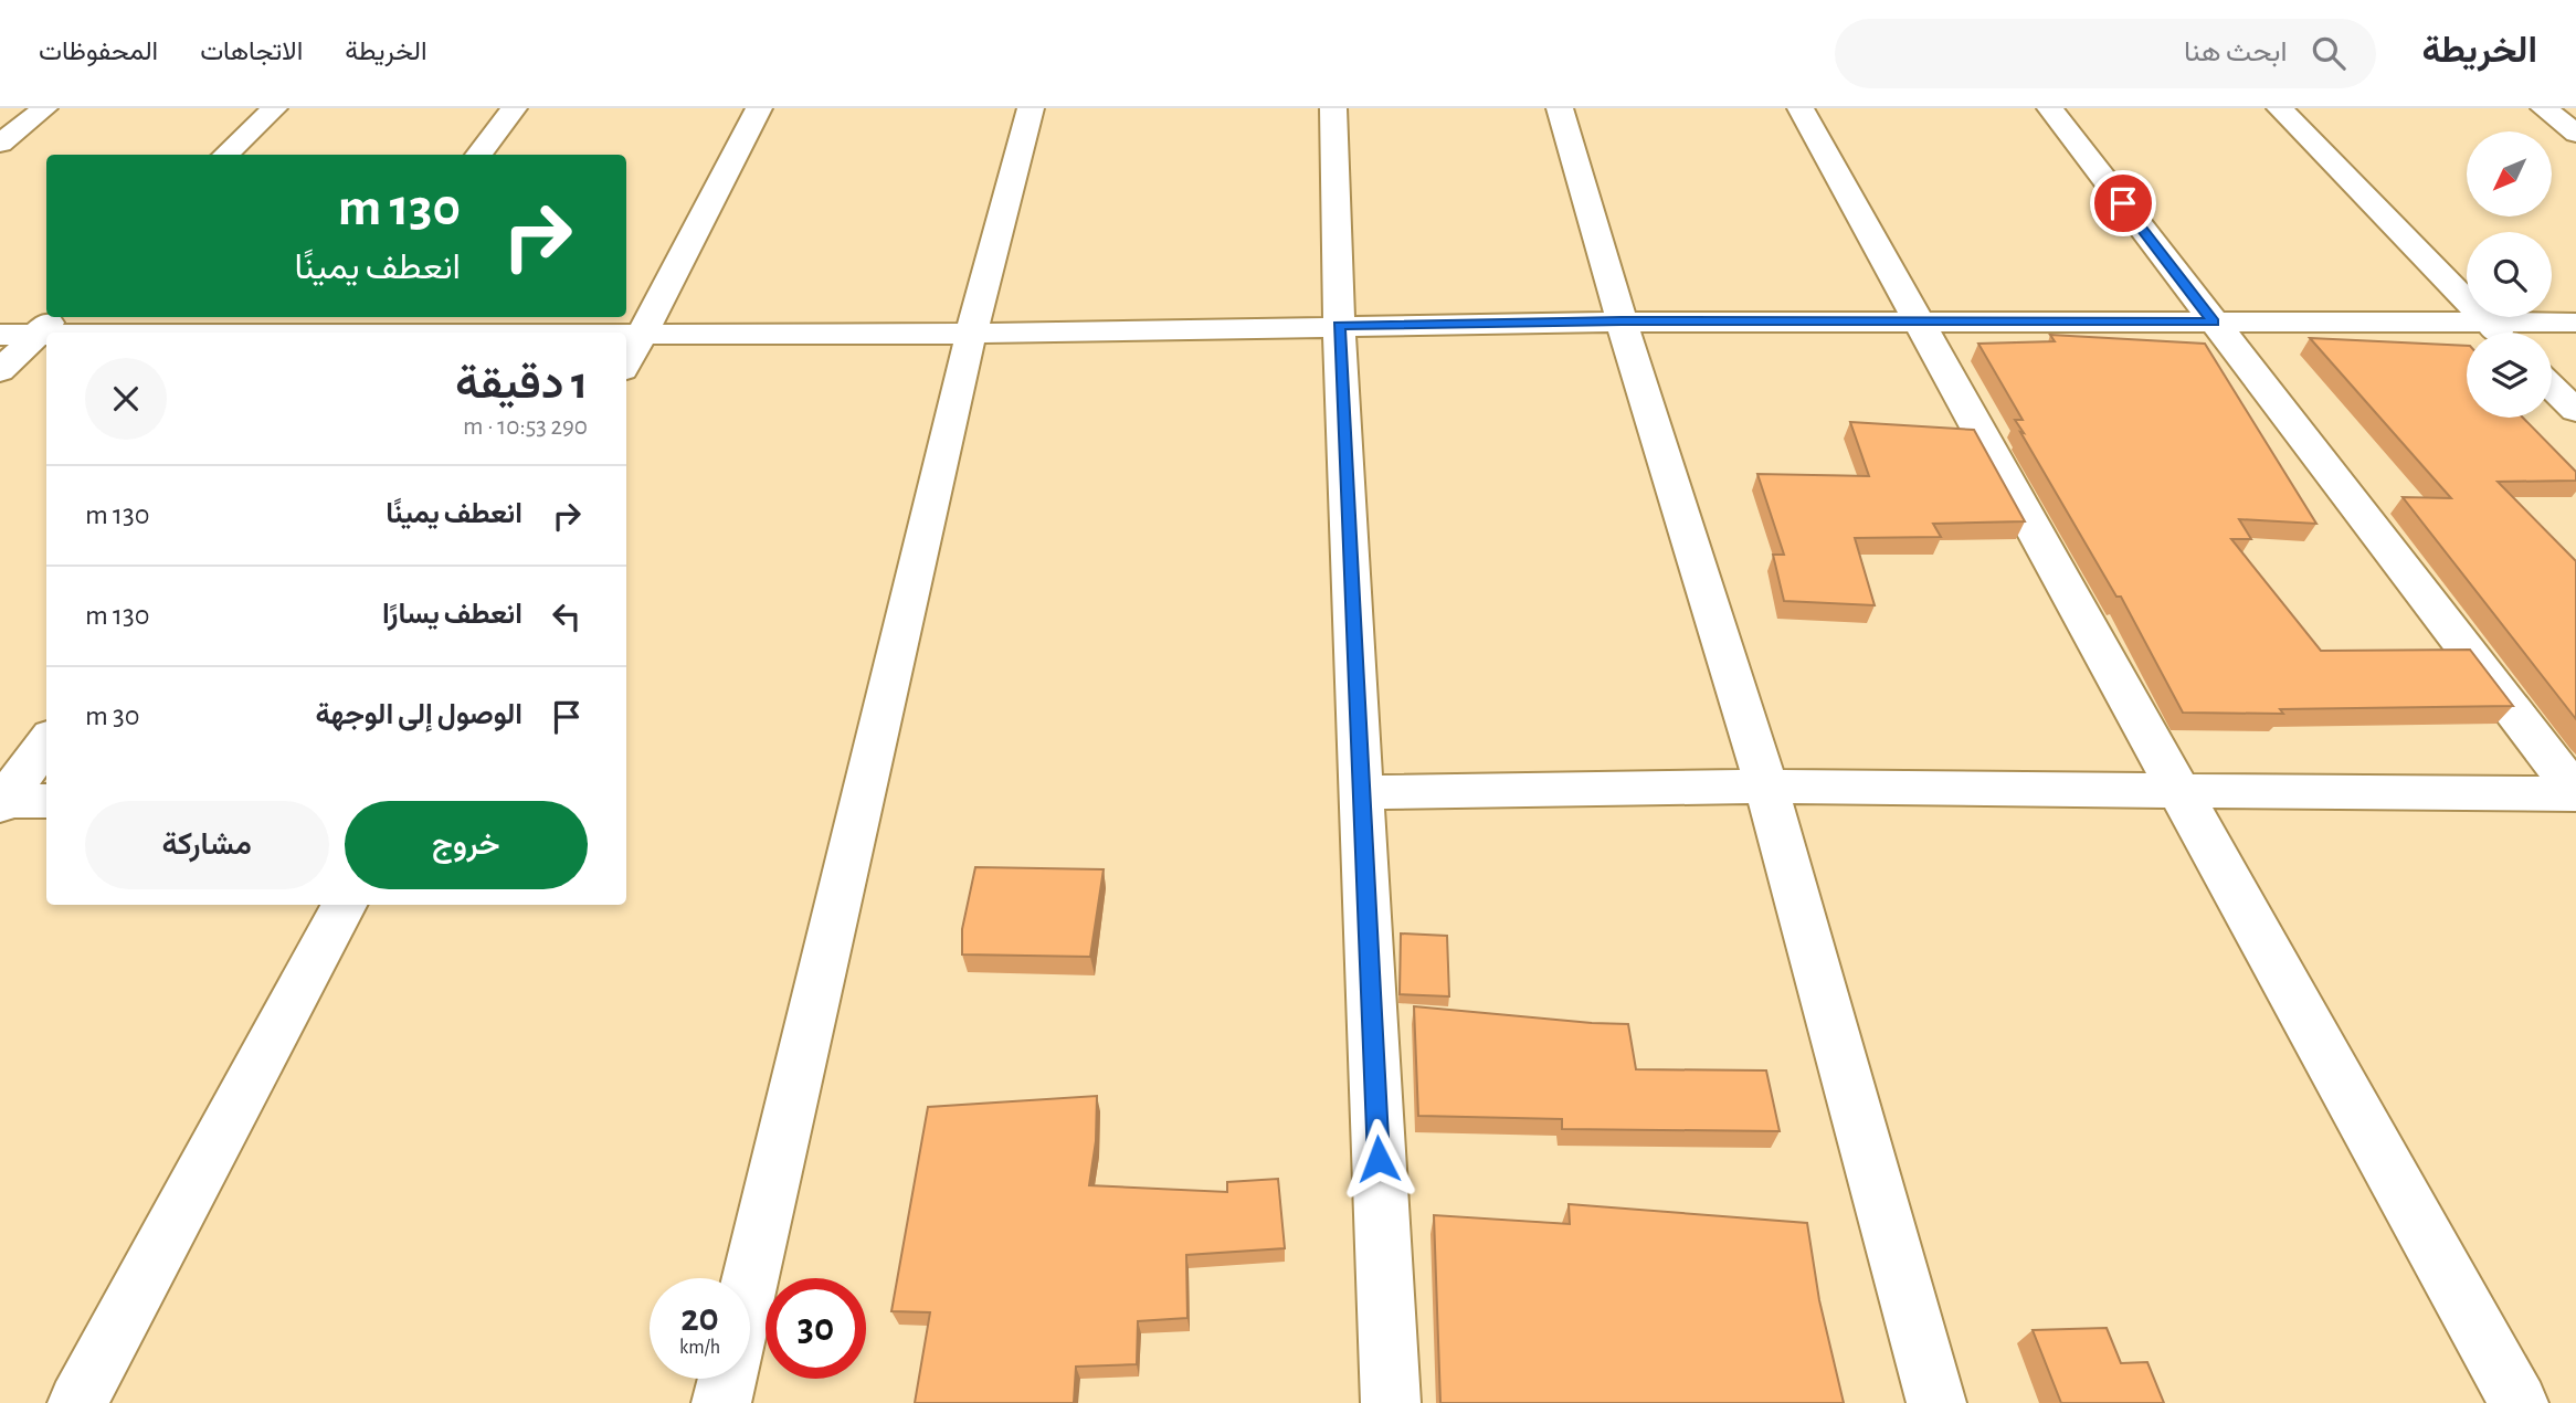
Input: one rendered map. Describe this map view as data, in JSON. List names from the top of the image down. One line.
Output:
{"north":"bottom left","page":{"header":"الخريطة","search":"ابحث هنا","nav":["الخريطة","الاتجاهات","المحفوظات"],"turn":["130 m","انعطف يمينًا"],"heading":["1 دقيقة","290 m · 10:53"],"list":[{"name":"انعطف يمينًا","value":"130 m"},{"name":"انعطف يسارًا","value":"130 m"},{"name":"الوصول إلى الوجهة","value":"30 m"}],"buttons":["خروج","مشاركة"],"speed":"20 km/h","limit":"30"}}
